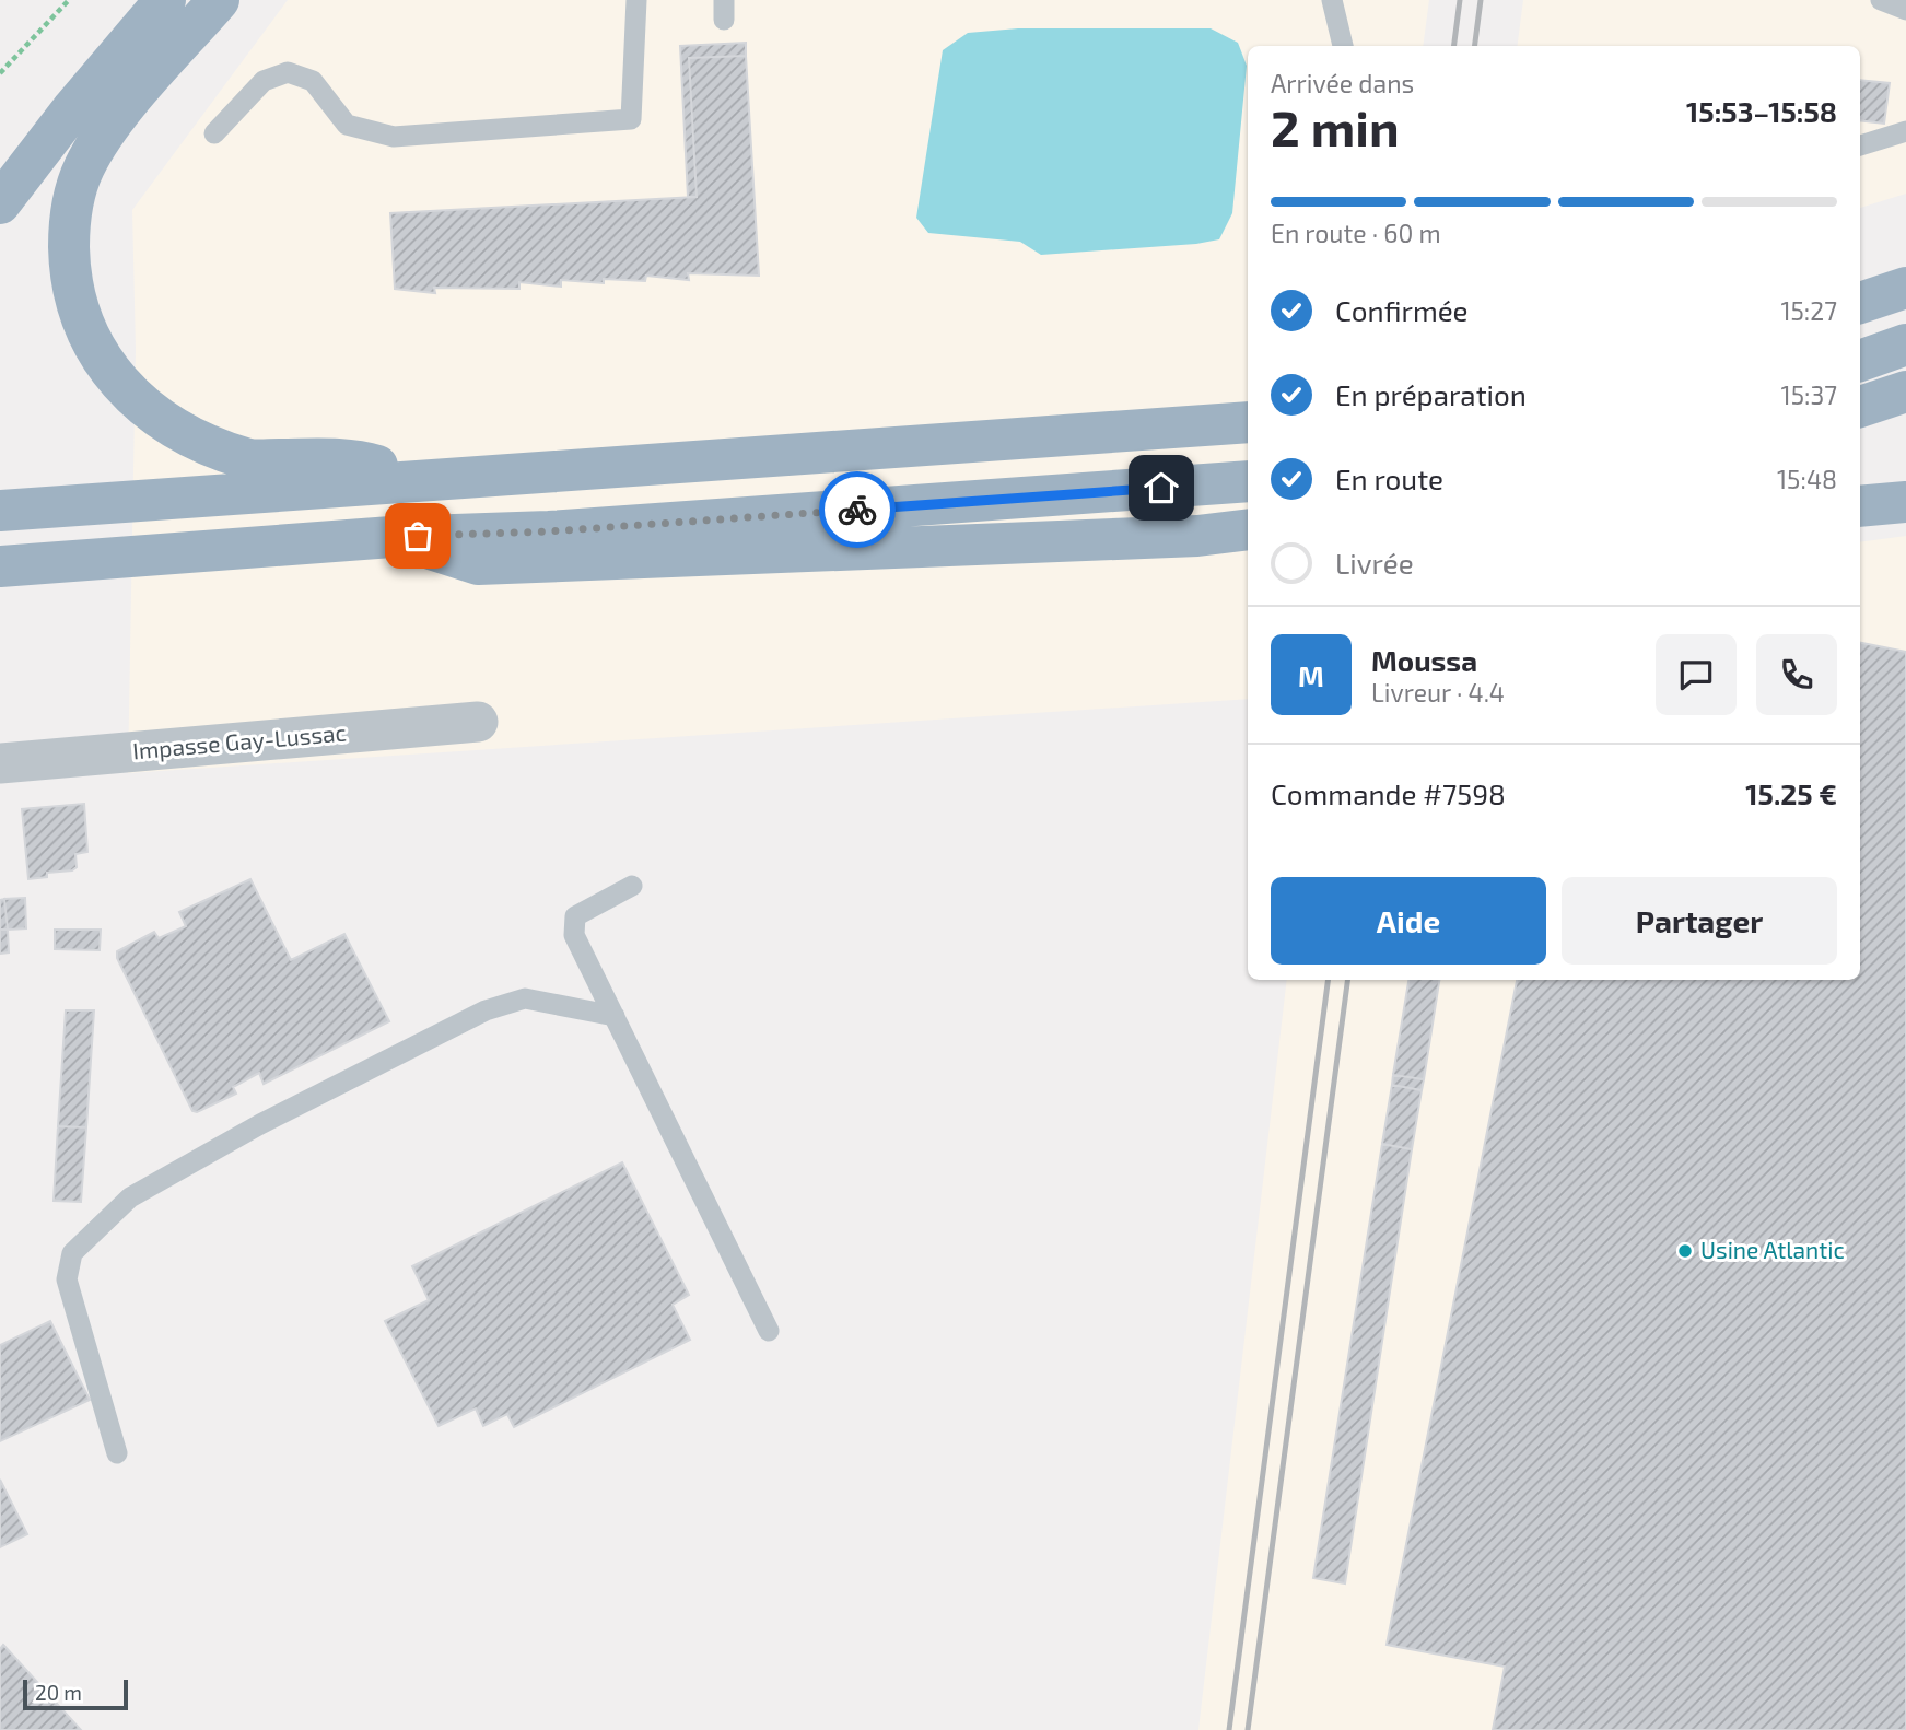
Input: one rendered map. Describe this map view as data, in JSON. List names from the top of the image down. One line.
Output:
{"streets":{"street":["Impasse Gay-Lussac"]},"places":["Usine Atlantic"],"scale_bar":"20 m","page":{"heading":["2 min","Arrivée dans","15:53–15:58"],"panel":["Moussa","Livreur · 4.4","Commande #7598","15.25 €"],"bar":"En route · 60 m","list":[["Confirmée","15:27"],["En préparation","15:37"],["En route","15:48"],"Livrée"],"round":"M","buttons":["Aide","Partager"],"scale":"20 m"}}
